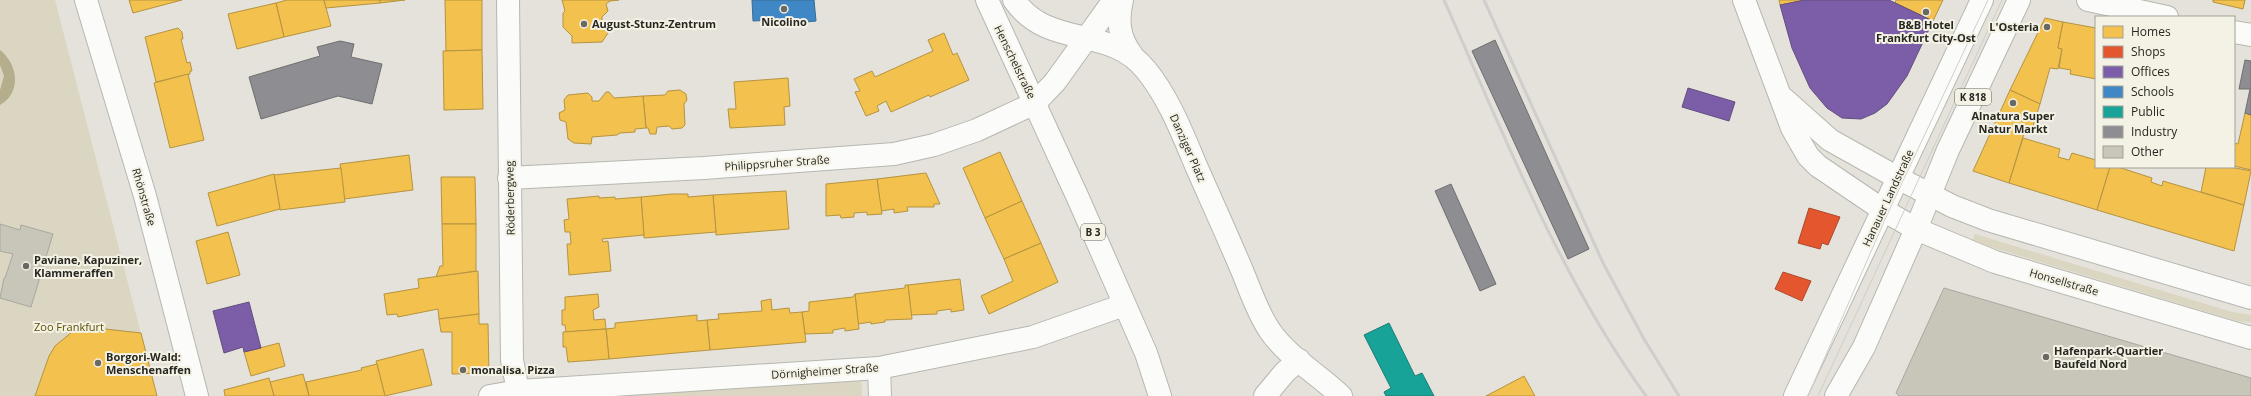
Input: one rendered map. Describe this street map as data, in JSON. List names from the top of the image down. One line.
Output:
{"streets":{"street":["Henschelstraße","K 818","Danziger Platz","Philippsruher Straße","Rhönstraße","Röderbergweg","Hanauer Landstraße","B 3","Honsellstraße","Dörnigheimer Straße"]},"crossings":[["Henschelstraße","Philippsruher Straße"],["Henschelstraße","B 3"],["Henschelstraße","Dörnigheimer Straße"],["K 818","Honsellstraße"],["Philippsruher Straße","Röderbergweg"],["Röderbergweg","Dörnigheimer Straße"],["Hanauer Landstraße","Honsellstraße"],["B 3","Dörnigheimer Straße"]],"parks":["Zoo Frankfurt"],"places":["Nicolino","B&B Hotel Frankfurt City-Ost","August-Stunz-Zentrum","L'Osteria","Alnatura Super Natur Markt","Paviane, Kapuziner, Klammeraffen","Hafenpark-Quartier Baufeld Nord","Borgori-Wald: Menschenaffen","monalisa. Pizza"],"legend":["Homes","Shops","Offices","Schools","Public","Industry","Other"]}
